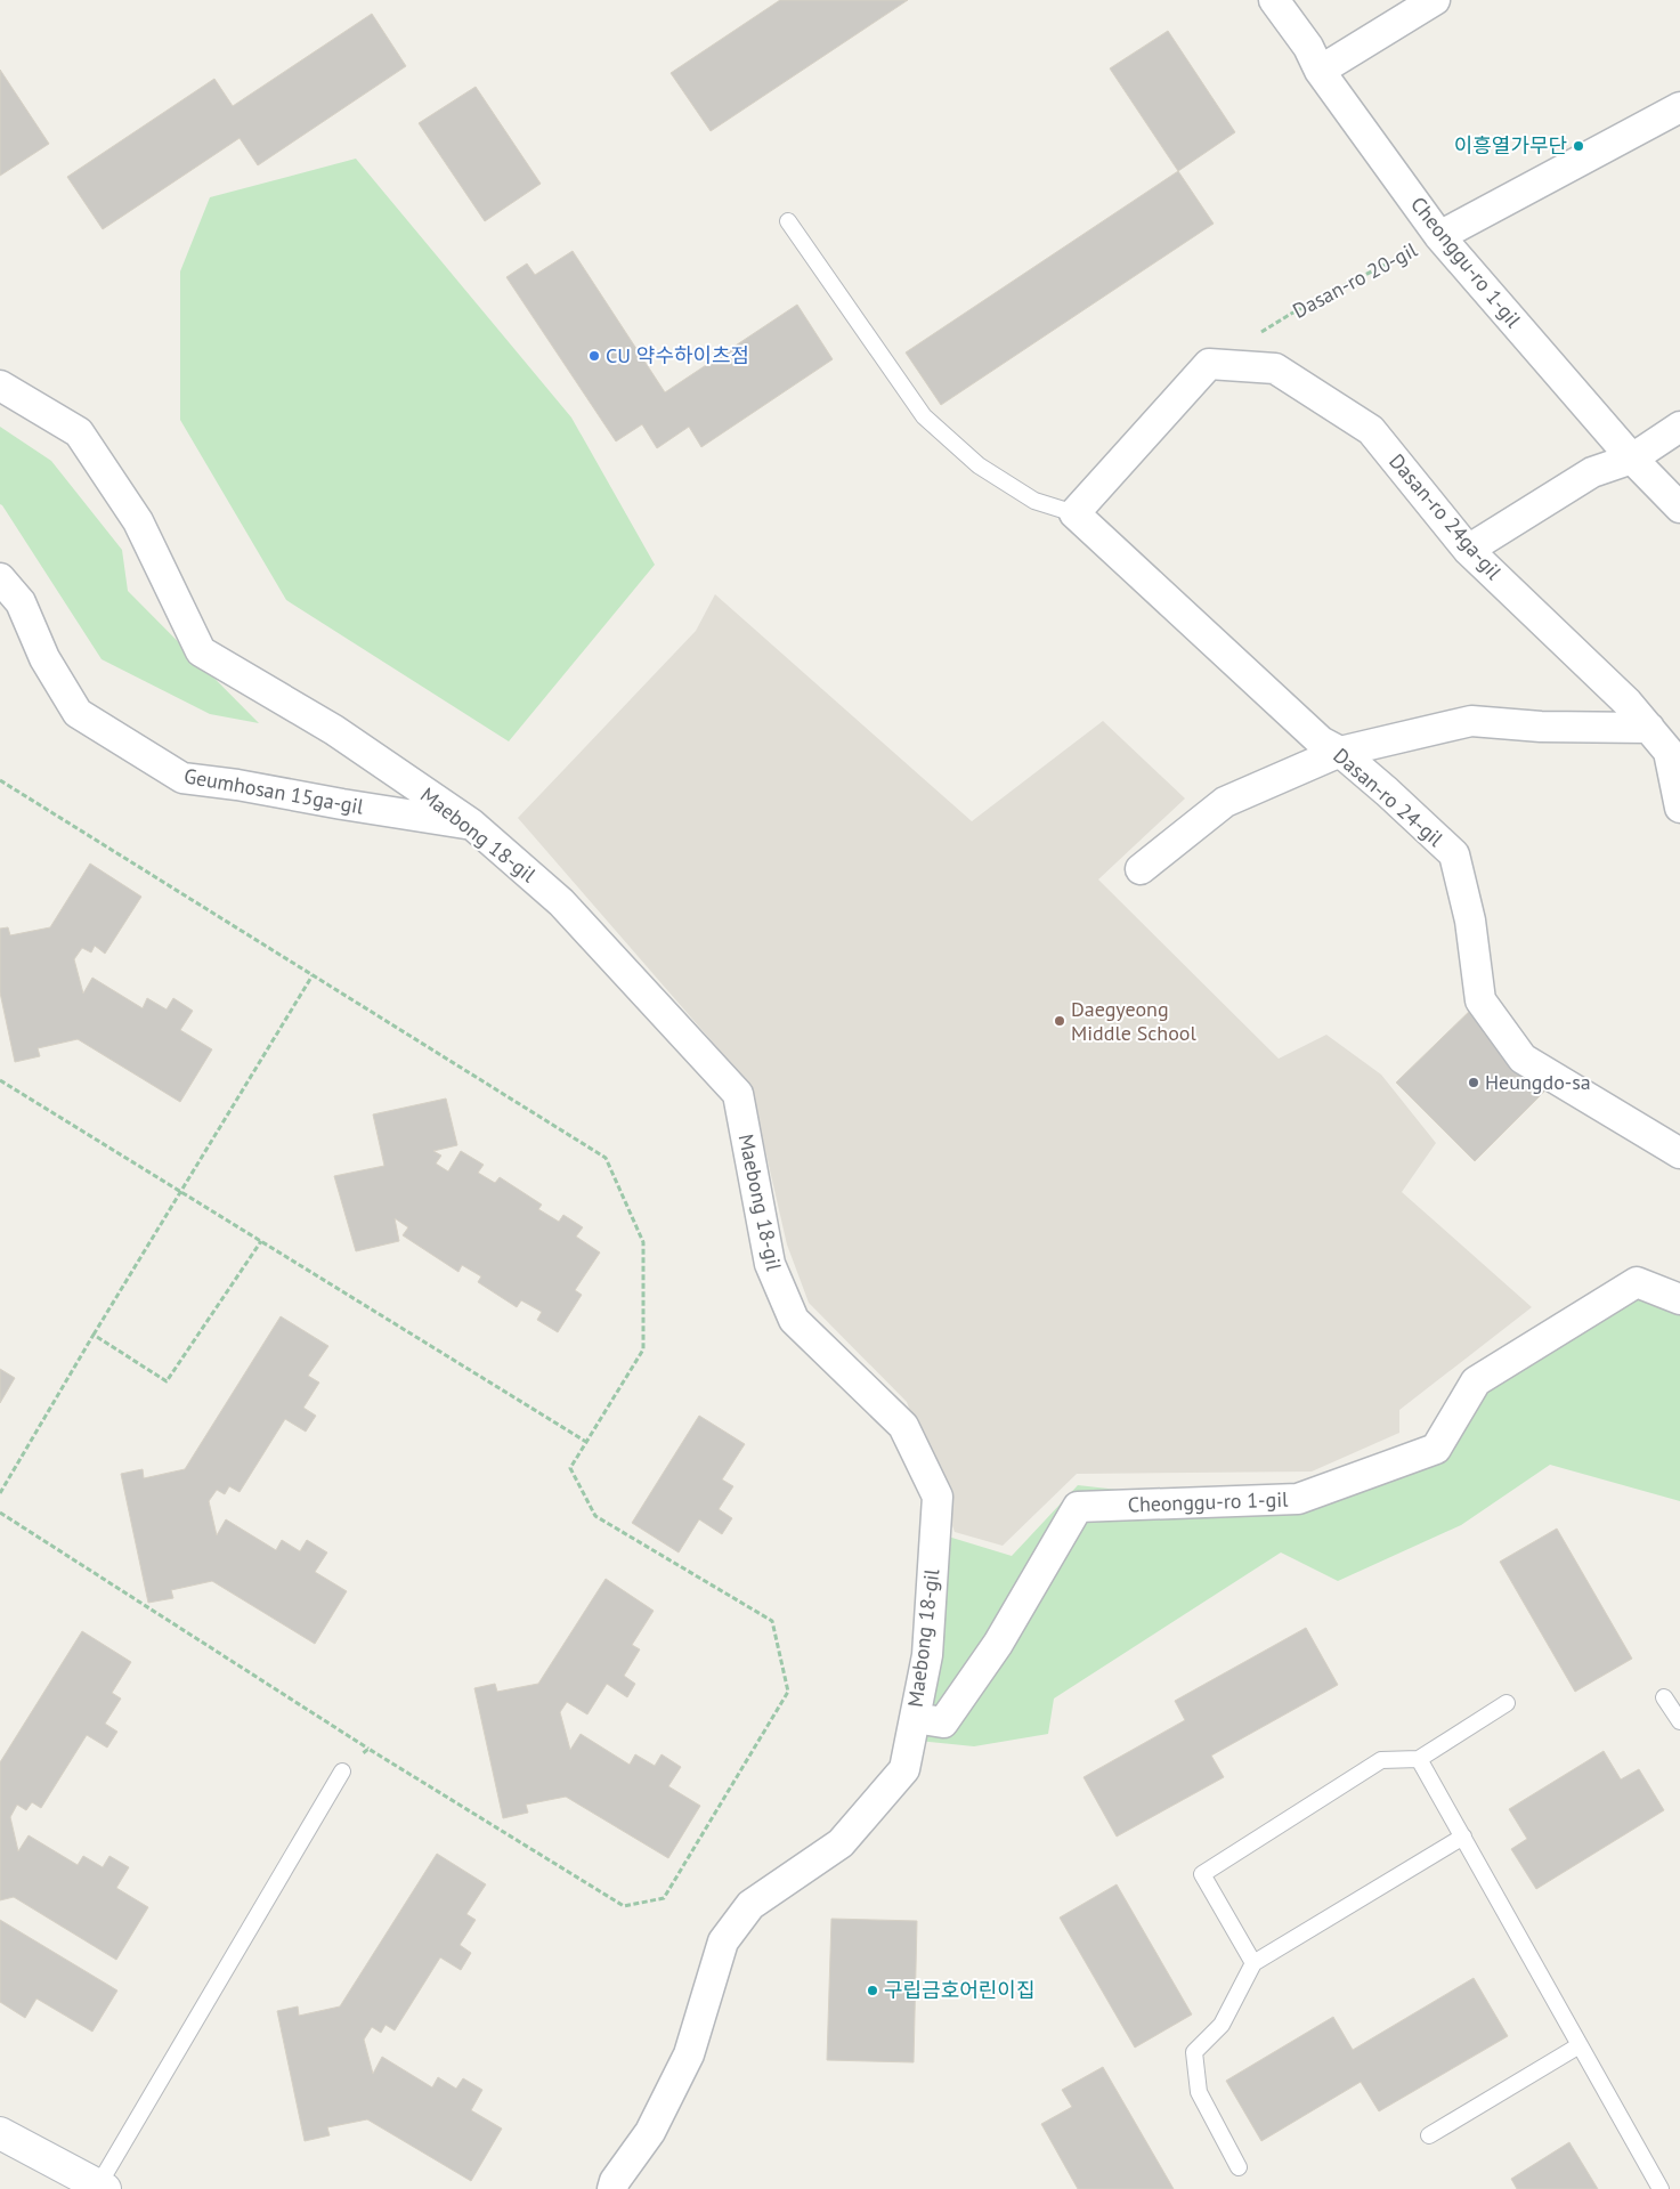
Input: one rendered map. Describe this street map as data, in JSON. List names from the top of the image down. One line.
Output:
{"streets":{"street":["Cheonggu-ro 1-gil","Dasan-ro 20-gil","Dasan-ro 24ga-gil","Geumhosan 15ga-gil","Dasan-ro 24-gil","Maebong 18-gil"]},"crossings":[["Cheonggu-ro 1-gil","Dasan-ro 20-gil"],["Cheonggu-ro 1-gil","Maebong 18-gil"],["Dasan-ro 24ga-gil","Dasan-ro 24-gil"],["Geumhosan 15ga-gil","Maebong 18-gil"]],"places":["이흥열가무단","CU 약수하이츠점","Daegyeong Middle School","Heungdo-sa","구립금호어린이집"]}
